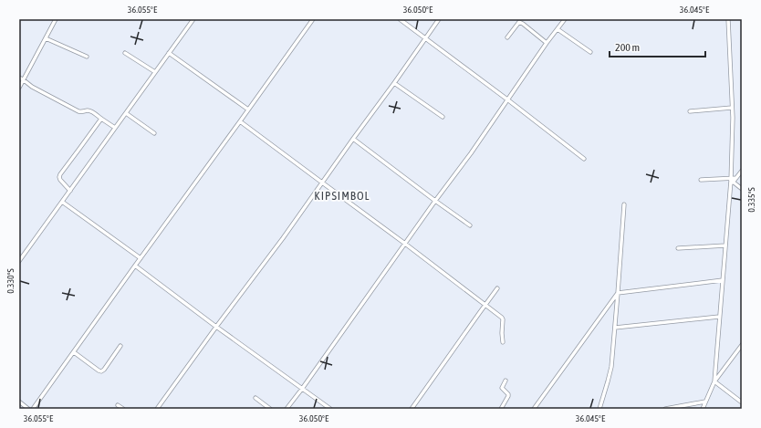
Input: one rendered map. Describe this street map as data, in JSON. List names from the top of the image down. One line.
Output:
{"districts":["KIPSIMBOL"],"scale_bar":"200 m","coordinates":["36.055°E","36.050°E","36.045°E","0.335°S","0.330°S"]}
